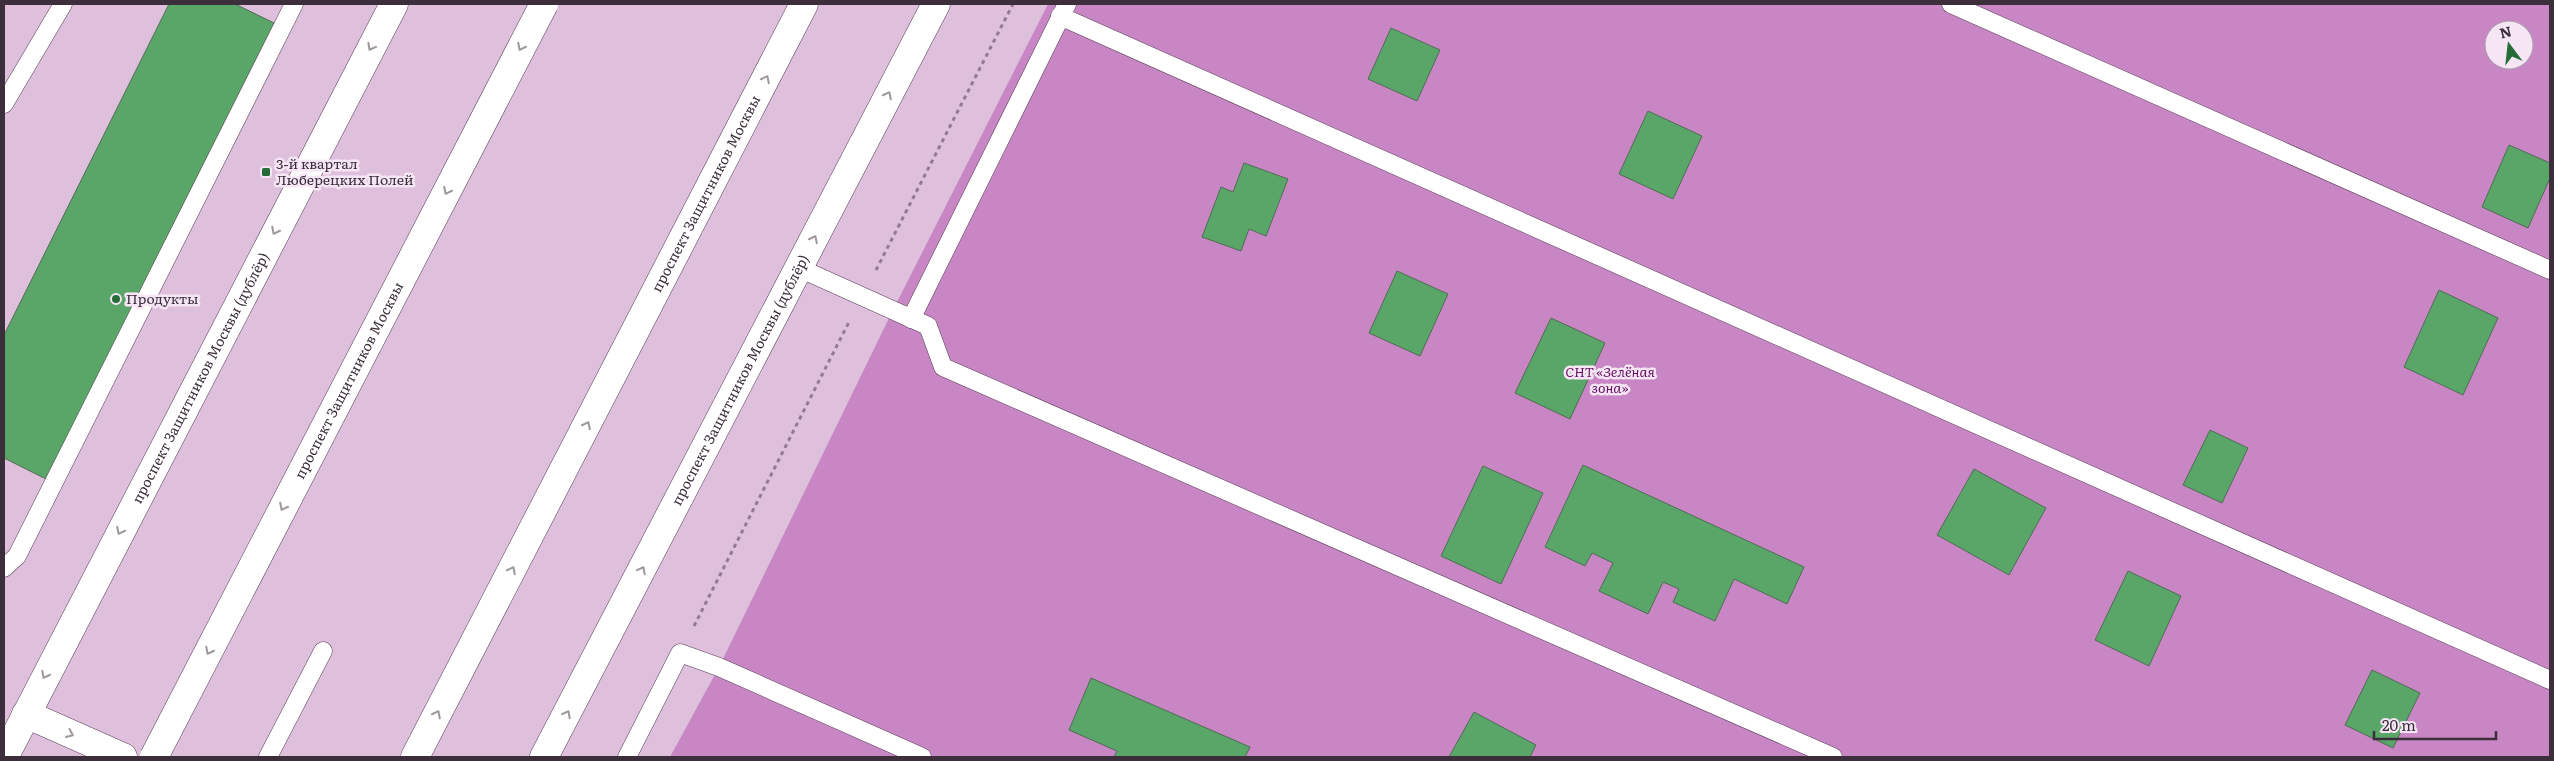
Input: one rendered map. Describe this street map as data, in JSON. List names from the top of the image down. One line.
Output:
{"streets":{"street":["проспект Защитников Москвы","проспект Защитников Москвы (дублёр)"]},"parks":["СНТ «Зелёная зона»"],"places":{"transit":["3-й квартал Люберецких Полей"],"other":["Продукты"]},"scale_bar":"20 m","north":"top"}
